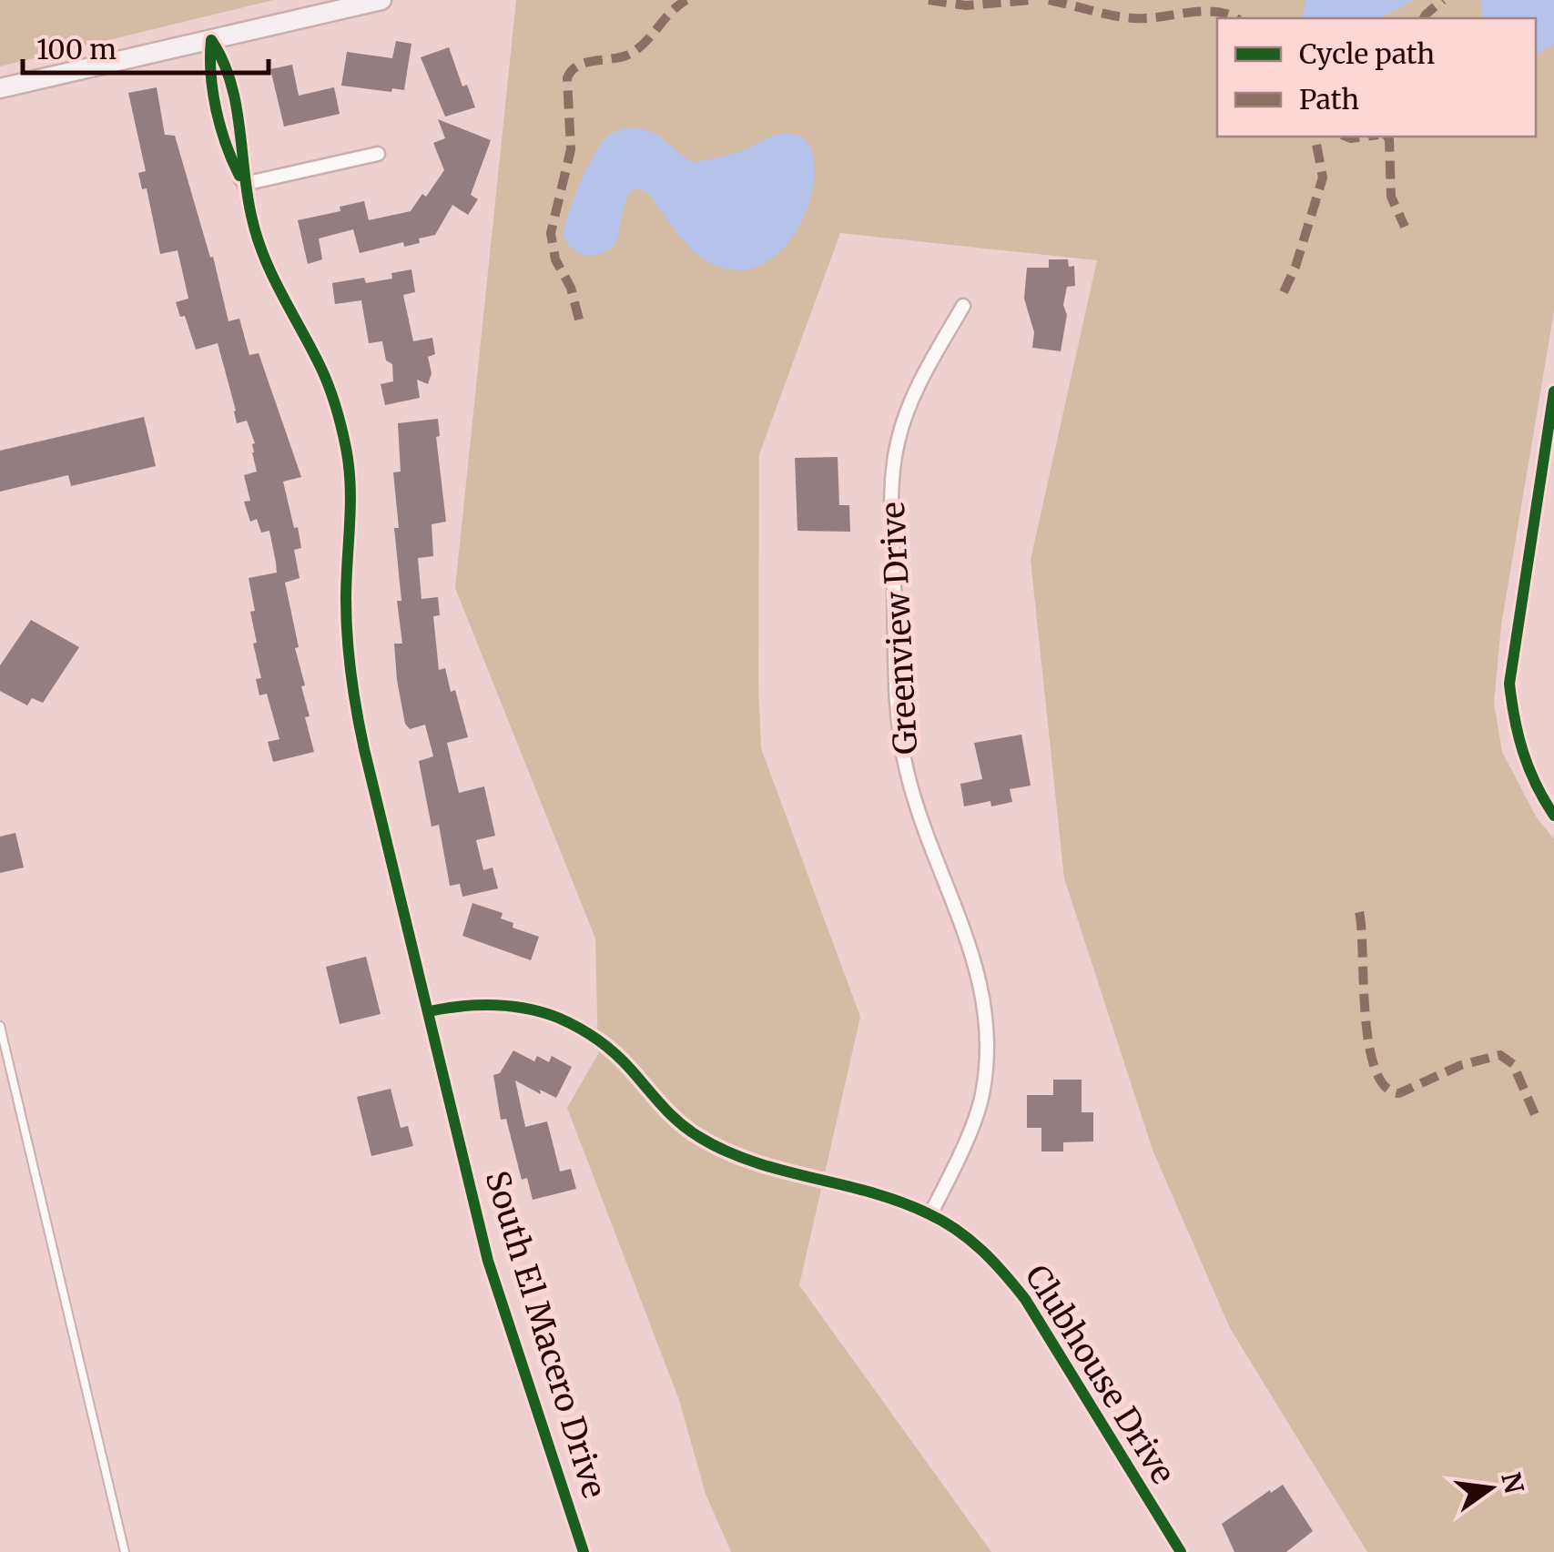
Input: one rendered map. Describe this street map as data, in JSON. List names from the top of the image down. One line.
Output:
{"streets":{"street":["Greenview Drive","South El Macero Drive","Clubhouse Drive"]},"crossings":[["Greenview Drive","Clubhouse Drive"],["South El Macero Drive","Clubhouse Drive"]],"legend":["Cycle path","Path"],"scale_bar":"100 m","north":"right"}
